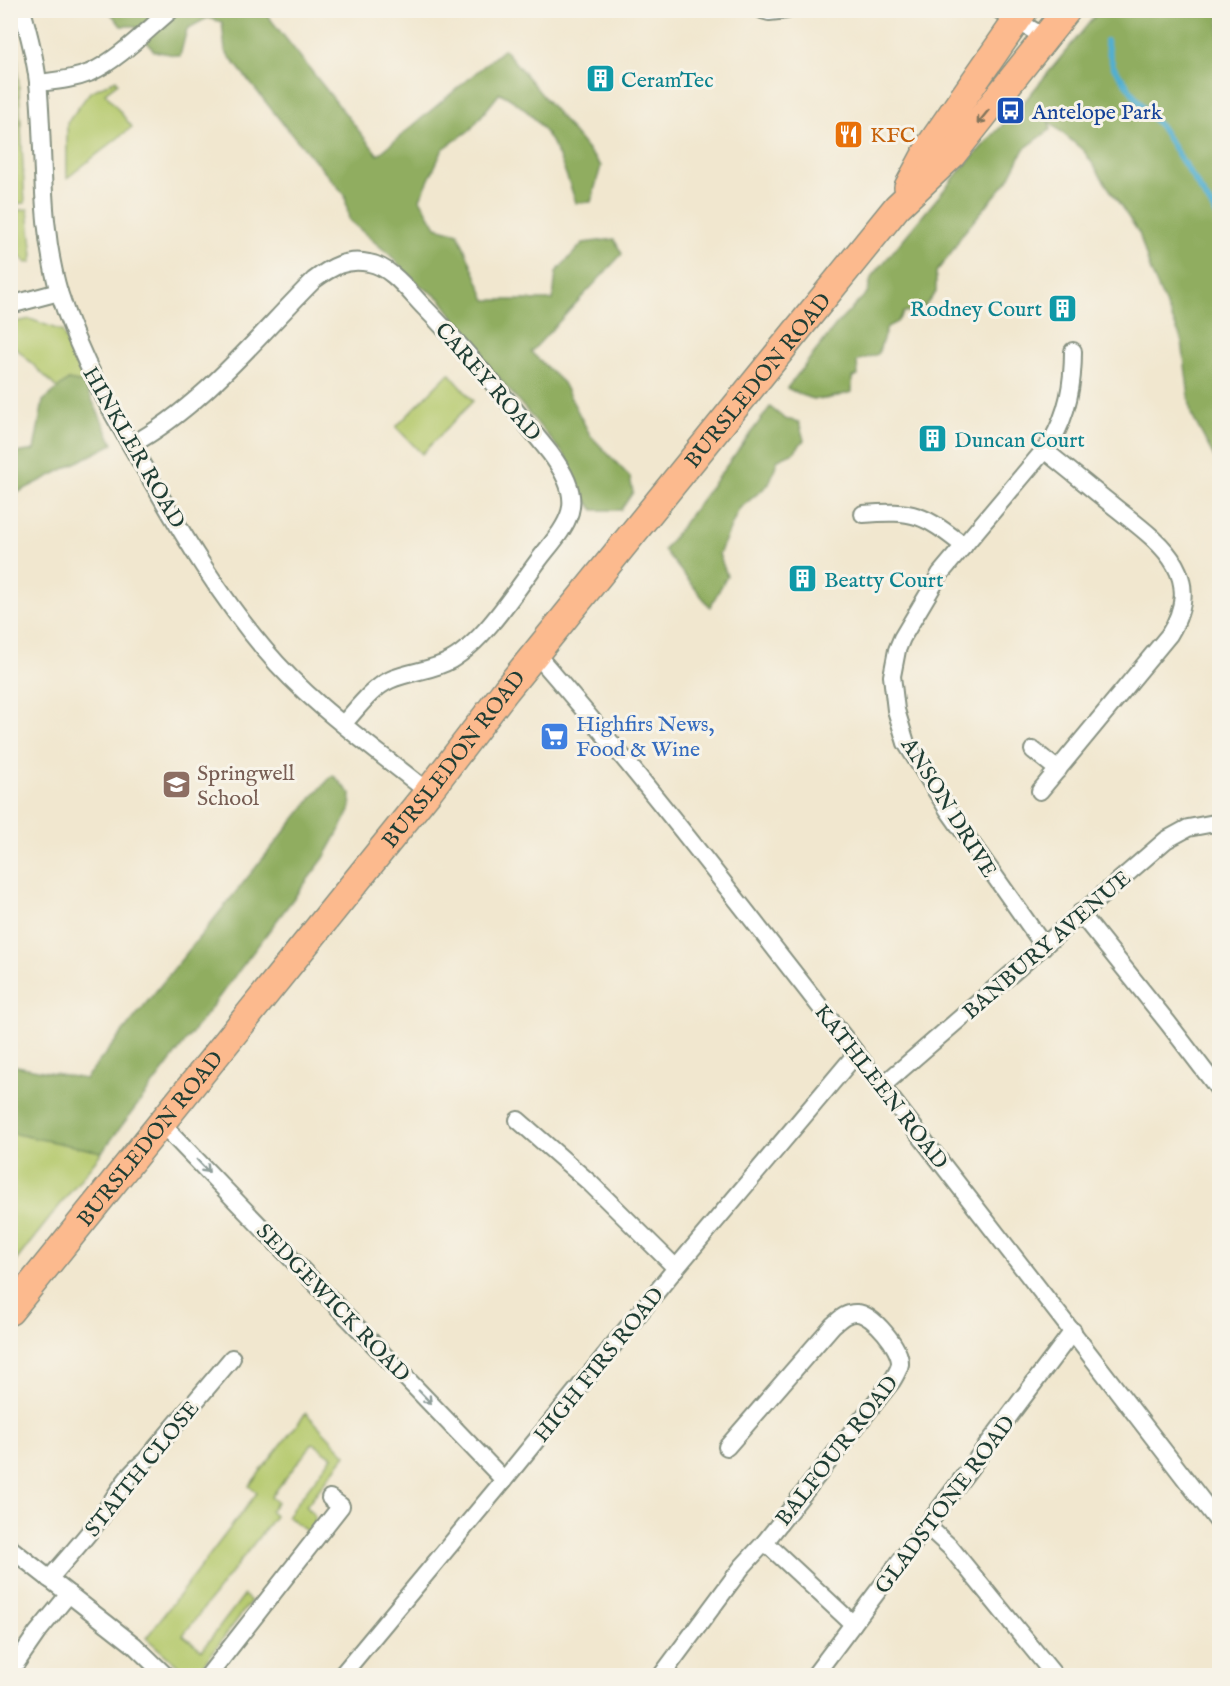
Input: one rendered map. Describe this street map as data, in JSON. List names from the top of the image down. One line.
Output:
{"streets":{"main road":["BURSLEDON ROAD"],"street":["CAREY ROAD","HINKLER ROAD","ANSON DRIVE","BANBURY AVENUE","KATHLEEN ROAD","SEDGEWICK ROAD","HIGH FIRS ROAD","BALFOUR ROAD","STAITH CLOSE","GLADSTONE ROAD"]},"crossings":[["BURSLEDON ROAD","HINKLER ROAD"],["BURSLEDON ROAD","KATHLEEN ROAD"],["BURSLEDON ROAD","SEDGEWICK ROAD"],["CAREY ROAD","HINKLER ROAD"],["ANSON DRIVE","BANBURY AVENUE"],["BANBURY AVENUE","KATHLEEN ROAD"],["KATHLEEN ROAD","HIGH FIRS ROAD"],["KATHLEEN ROAD","GLADSTONE ROAD"],["SEDGEWICK ROAD","HIGH FIRS ROAD"],["BALFOUR ROAD","GLADSTONE ROAD"]],"one_way":["SEDGEWICK ROAD"],"places":{"building":["CeramTec","Rodney Court","Duncan Court","Beatty Court"],"bus stop":["Antelope Park"],"restaurant":["KFC"],"supermarket":["Highfirs News, Food & Wine"],"school or university":["Springwell School"]}}
